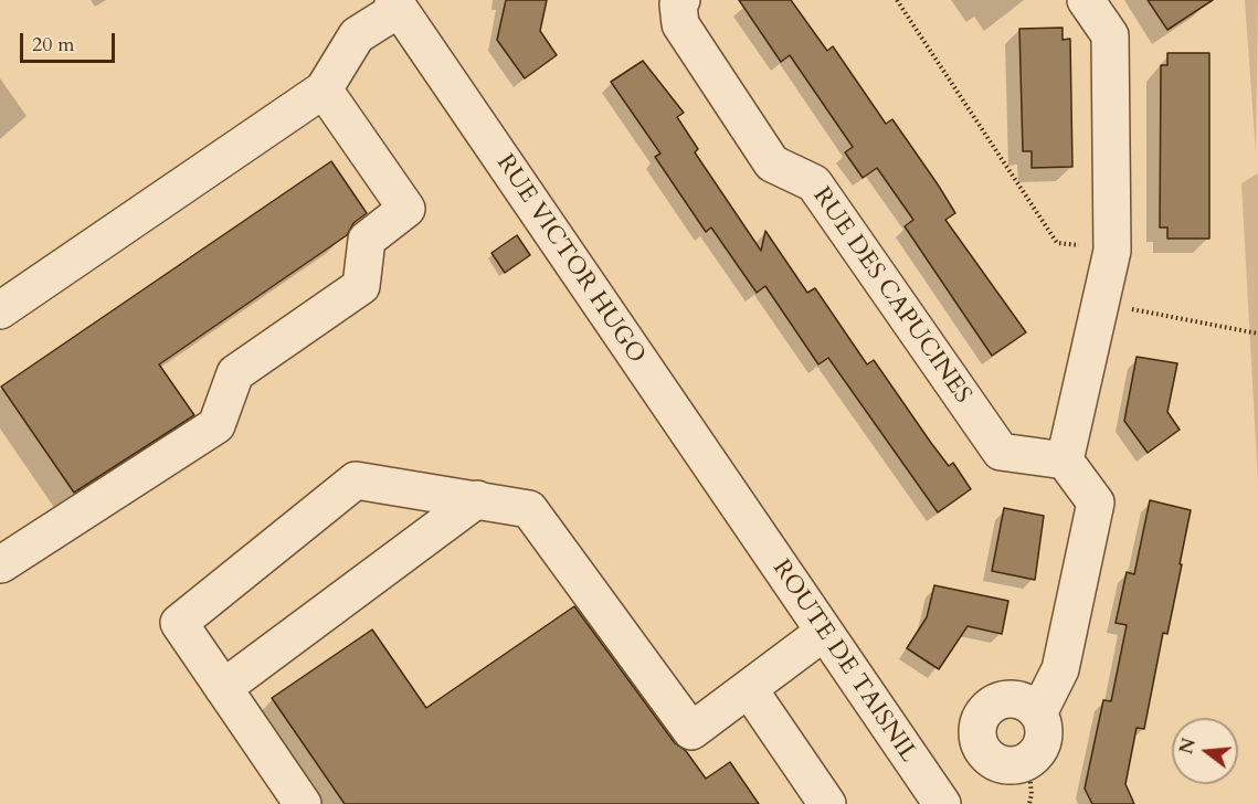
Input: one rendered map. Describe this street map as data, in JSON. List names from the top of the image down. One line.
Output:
{"streets":{"street":["RUE VICTOR HUGO","RUE DES CAPUCINES","ROUTE DE TAISNIL"]},"crossings":[["RUE VICTOR HUGO","ROUTE DE TAISNIL"]],"scale_bar":"20 m","north":"left"}
